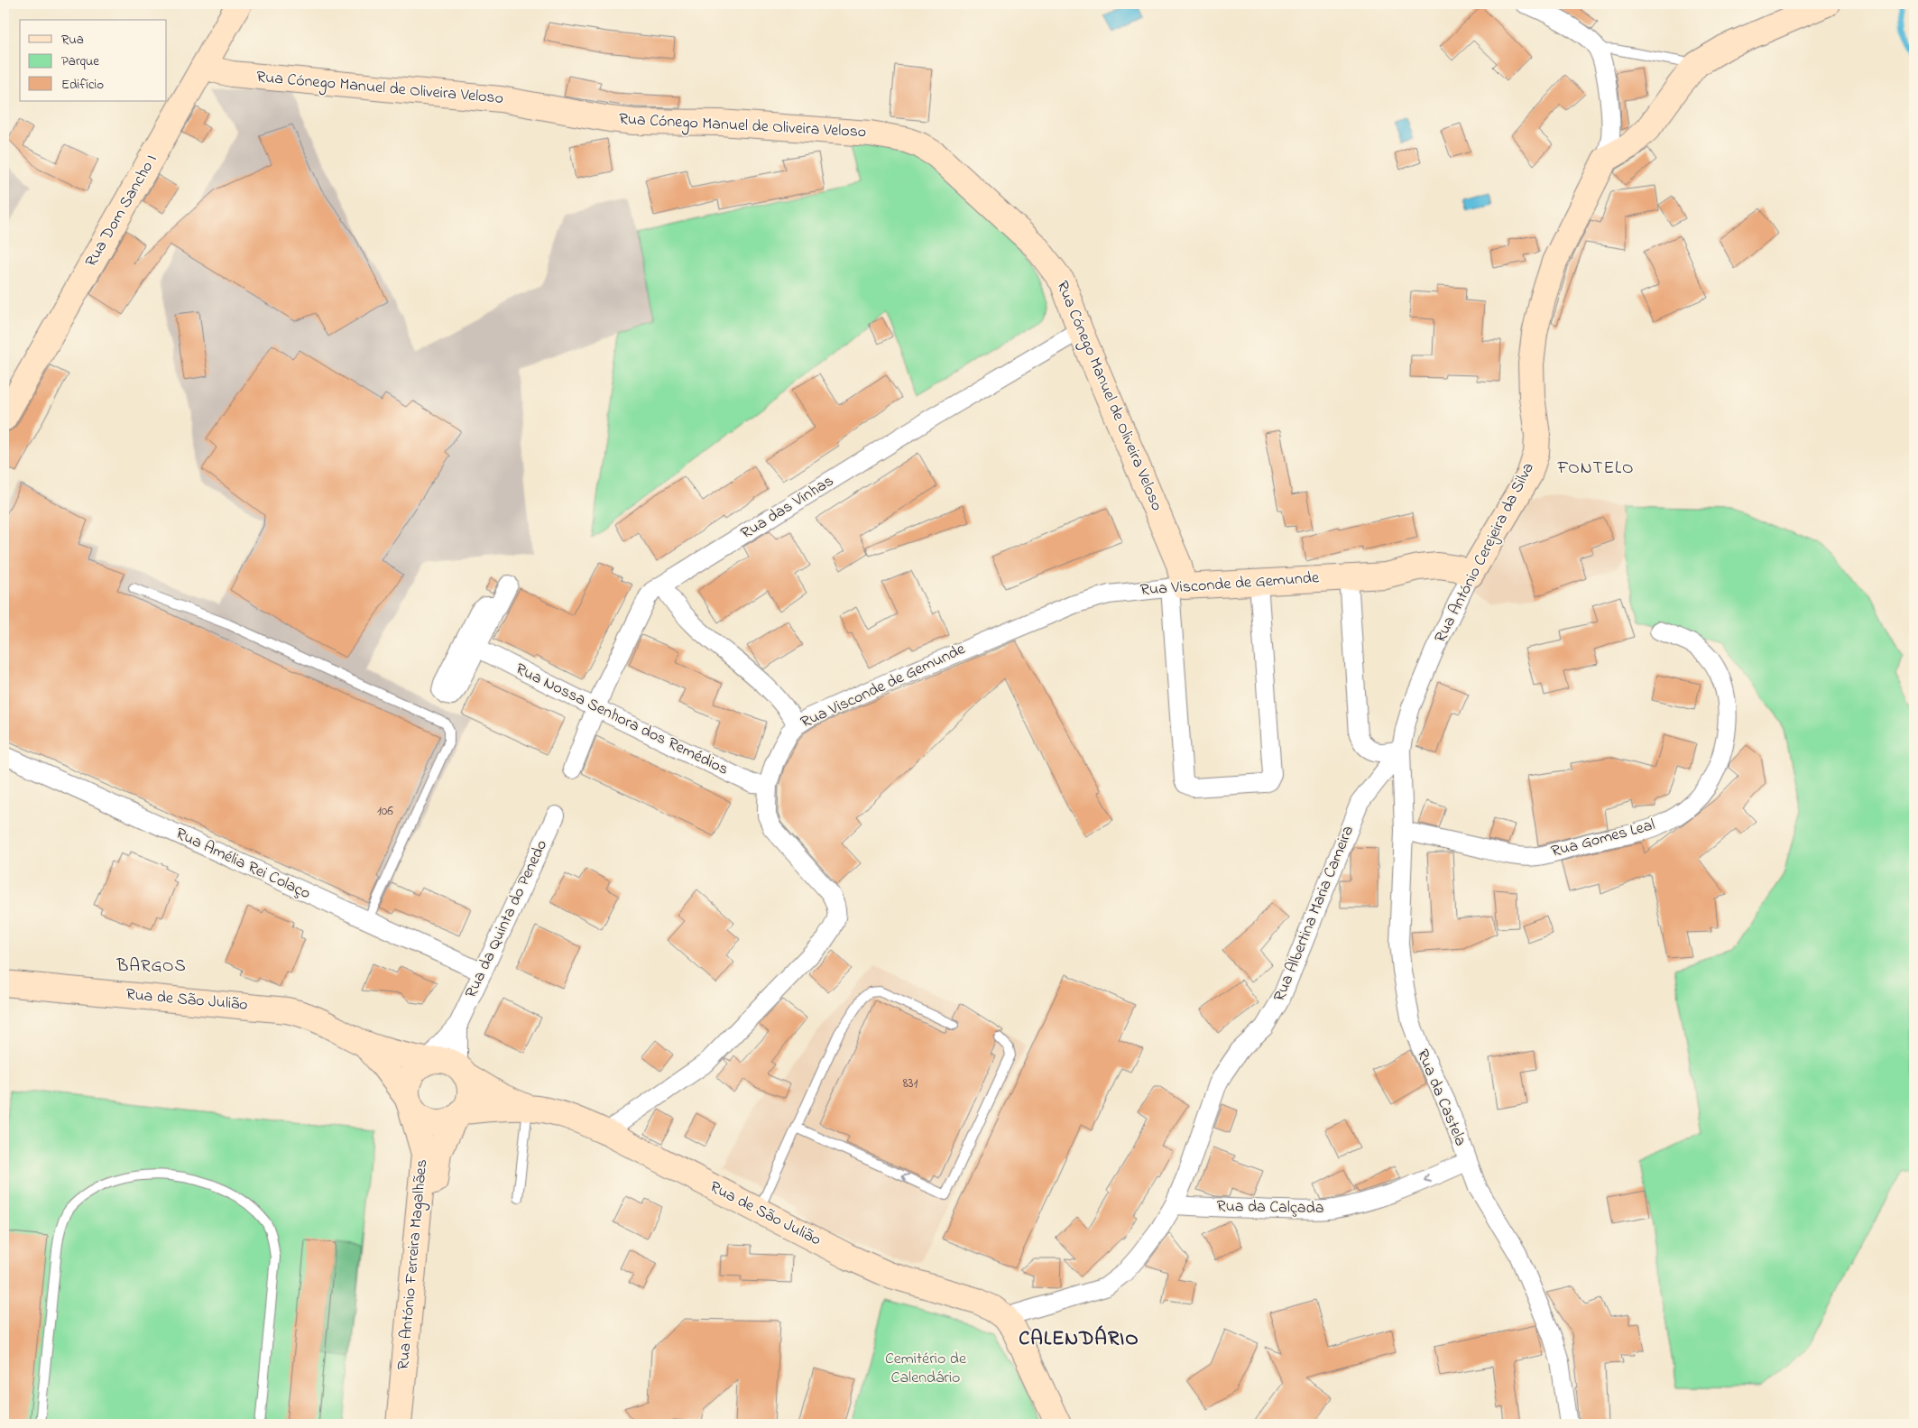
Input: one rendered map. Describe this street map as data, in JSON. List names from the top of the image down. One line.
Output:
{"streets":{"street":["Rua Cónego Manuel de Oliveira Veloso","Rua Dom Sancho I","Rua das Vinhas","Rua António Cerejeira da Silva","Rua Visconde de Gemunde","Rua Nossa Senhora dos Remédios","Rua Gomes Leal","Rua Amélia Rei Colaço","Rua Albertina Maria Cameira","Rua da Quinta do Penedo","Rua de São Julião","Rua da Castela","Rua da Calçada","Rua António Ferreira Magalhães"]},"crossings":[["Rua Cónego Manuel de Oliveira Veloso","Rua Dom Sancho I"],["Rua Cónego Manuel de Oliveira Veloso","Rua das Vinhas"],["Rua Cónego Manuel de Oliveira Veloso","Rua Visconde de Gemunde"],["Rua das Vinhas","Rua Nossa Senhora dos Remédios"],["Rua António Cerejeira da Silva","Rua Visconde de Gemunde"],["Rua António Cerejeira da Silva","Rua Albertina Maria Cameira"],["Rua António Cerejeira da Silva","Rua da Castela"],["Rua Visconde de Gemunde","Rua Nossa Senhora dos Remédios"],["Rua Visconde de Gemunde","Rua de São Julião"],["Rua Gomes Leal","Rua da Castela"],["Rua Amélia Rei Colaço","Rua da Quinta do Penedo"],["Rua Albertina Maria Cameira","Rua de São Julião"],["Rua Albertina Maria Cameira","Rua da Castela"],["Rua Albertina Maria Cameira","Rua da Calçada"],["Rua da Quinta do Penedo","Rua de São Julião"],["Rua da Quinta do Penedo","Rua António Ferreira Magalhães"],["Rua de São Julião","Rua António Ferreira Magalhães"],["Rua da Castela","Rua da Calçada"]],"one_way":["Rua da Calçada"],"districts":["FONTELO","BARGOS","CALENDÁRIO"],"parks":["Cemitério de Calendário"],"house_numbers":["106","831"],"legend":["Rua","Parque","Edifício"]}
